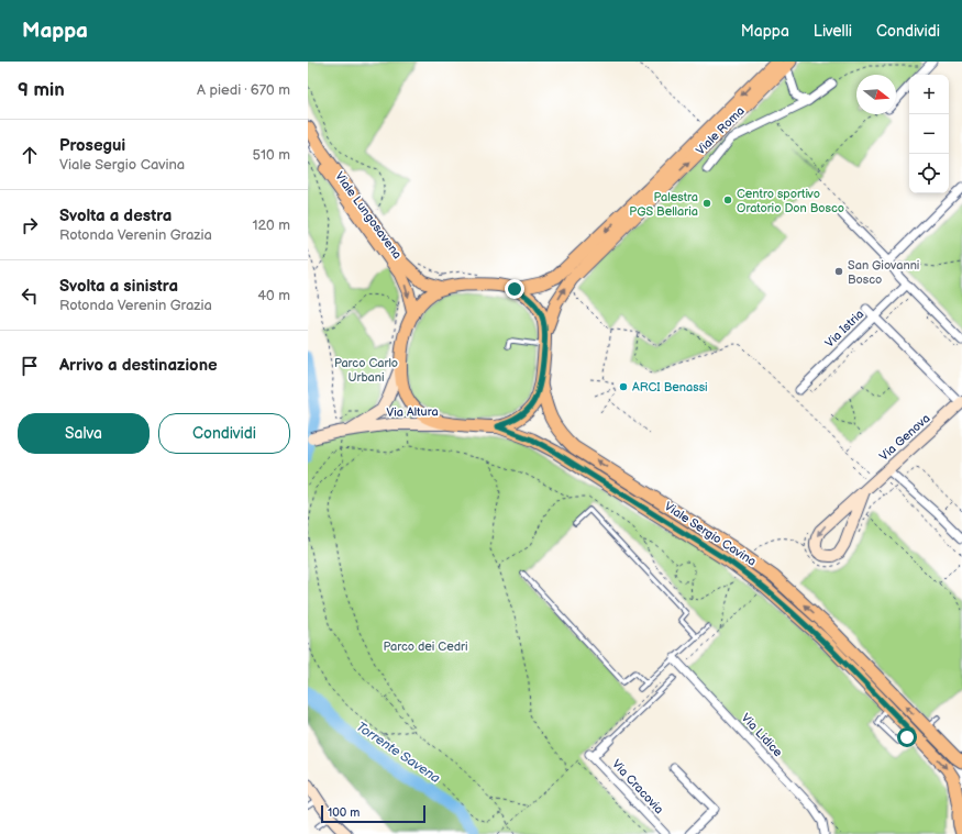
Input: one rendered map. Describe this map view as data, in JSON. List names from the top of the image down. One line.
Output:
{"streets":{"main road":["Viale Roma","Viale Lungosavena","Viale Sergio Cavina"],"street":["Via Istria","Via Altura","Via Genova","Via Lidice","Via Cracovia"]},"crossings":[["Viale Roma","Viale Lungosavena"],["Viale Roma","Via Altura"],["Viale Roma","Viale Sergio Cavina"],["Viale Lungosavena","Via Altura"],["Viale Lungosavena","Viale Sergio Cavina"],["Via Altura","Viale Sergio Cavina"]],"water":["Torrente Savena"],"parks":["Parco Carlo Urbani","Parco dei Cedri"],"places":["Centro sportivo Oratorio Don Bosco","Palestra PGS Bellaria","San Giovanni Bosco","ARCI Benassi"],"scale_bar":"100 m","north":"right","page":{"header":"Mappa","nav":["Mappa","Livelli","Condividi"],"heading":["9 min","A piedi · 670 m"],"map_buttons":["+","−"],"list":[["Prosegui","Viale Sergio Cavina","510 m"],["Svolta a destra","Rotonda Verenin Grazia","120 m"],["Svolta a sinistra","Rotonda Verenin Grazia","40 m"],"Arrivo a destinazione"],"buttons":["Salva","Condividi"],"scale":"100 m"}}
